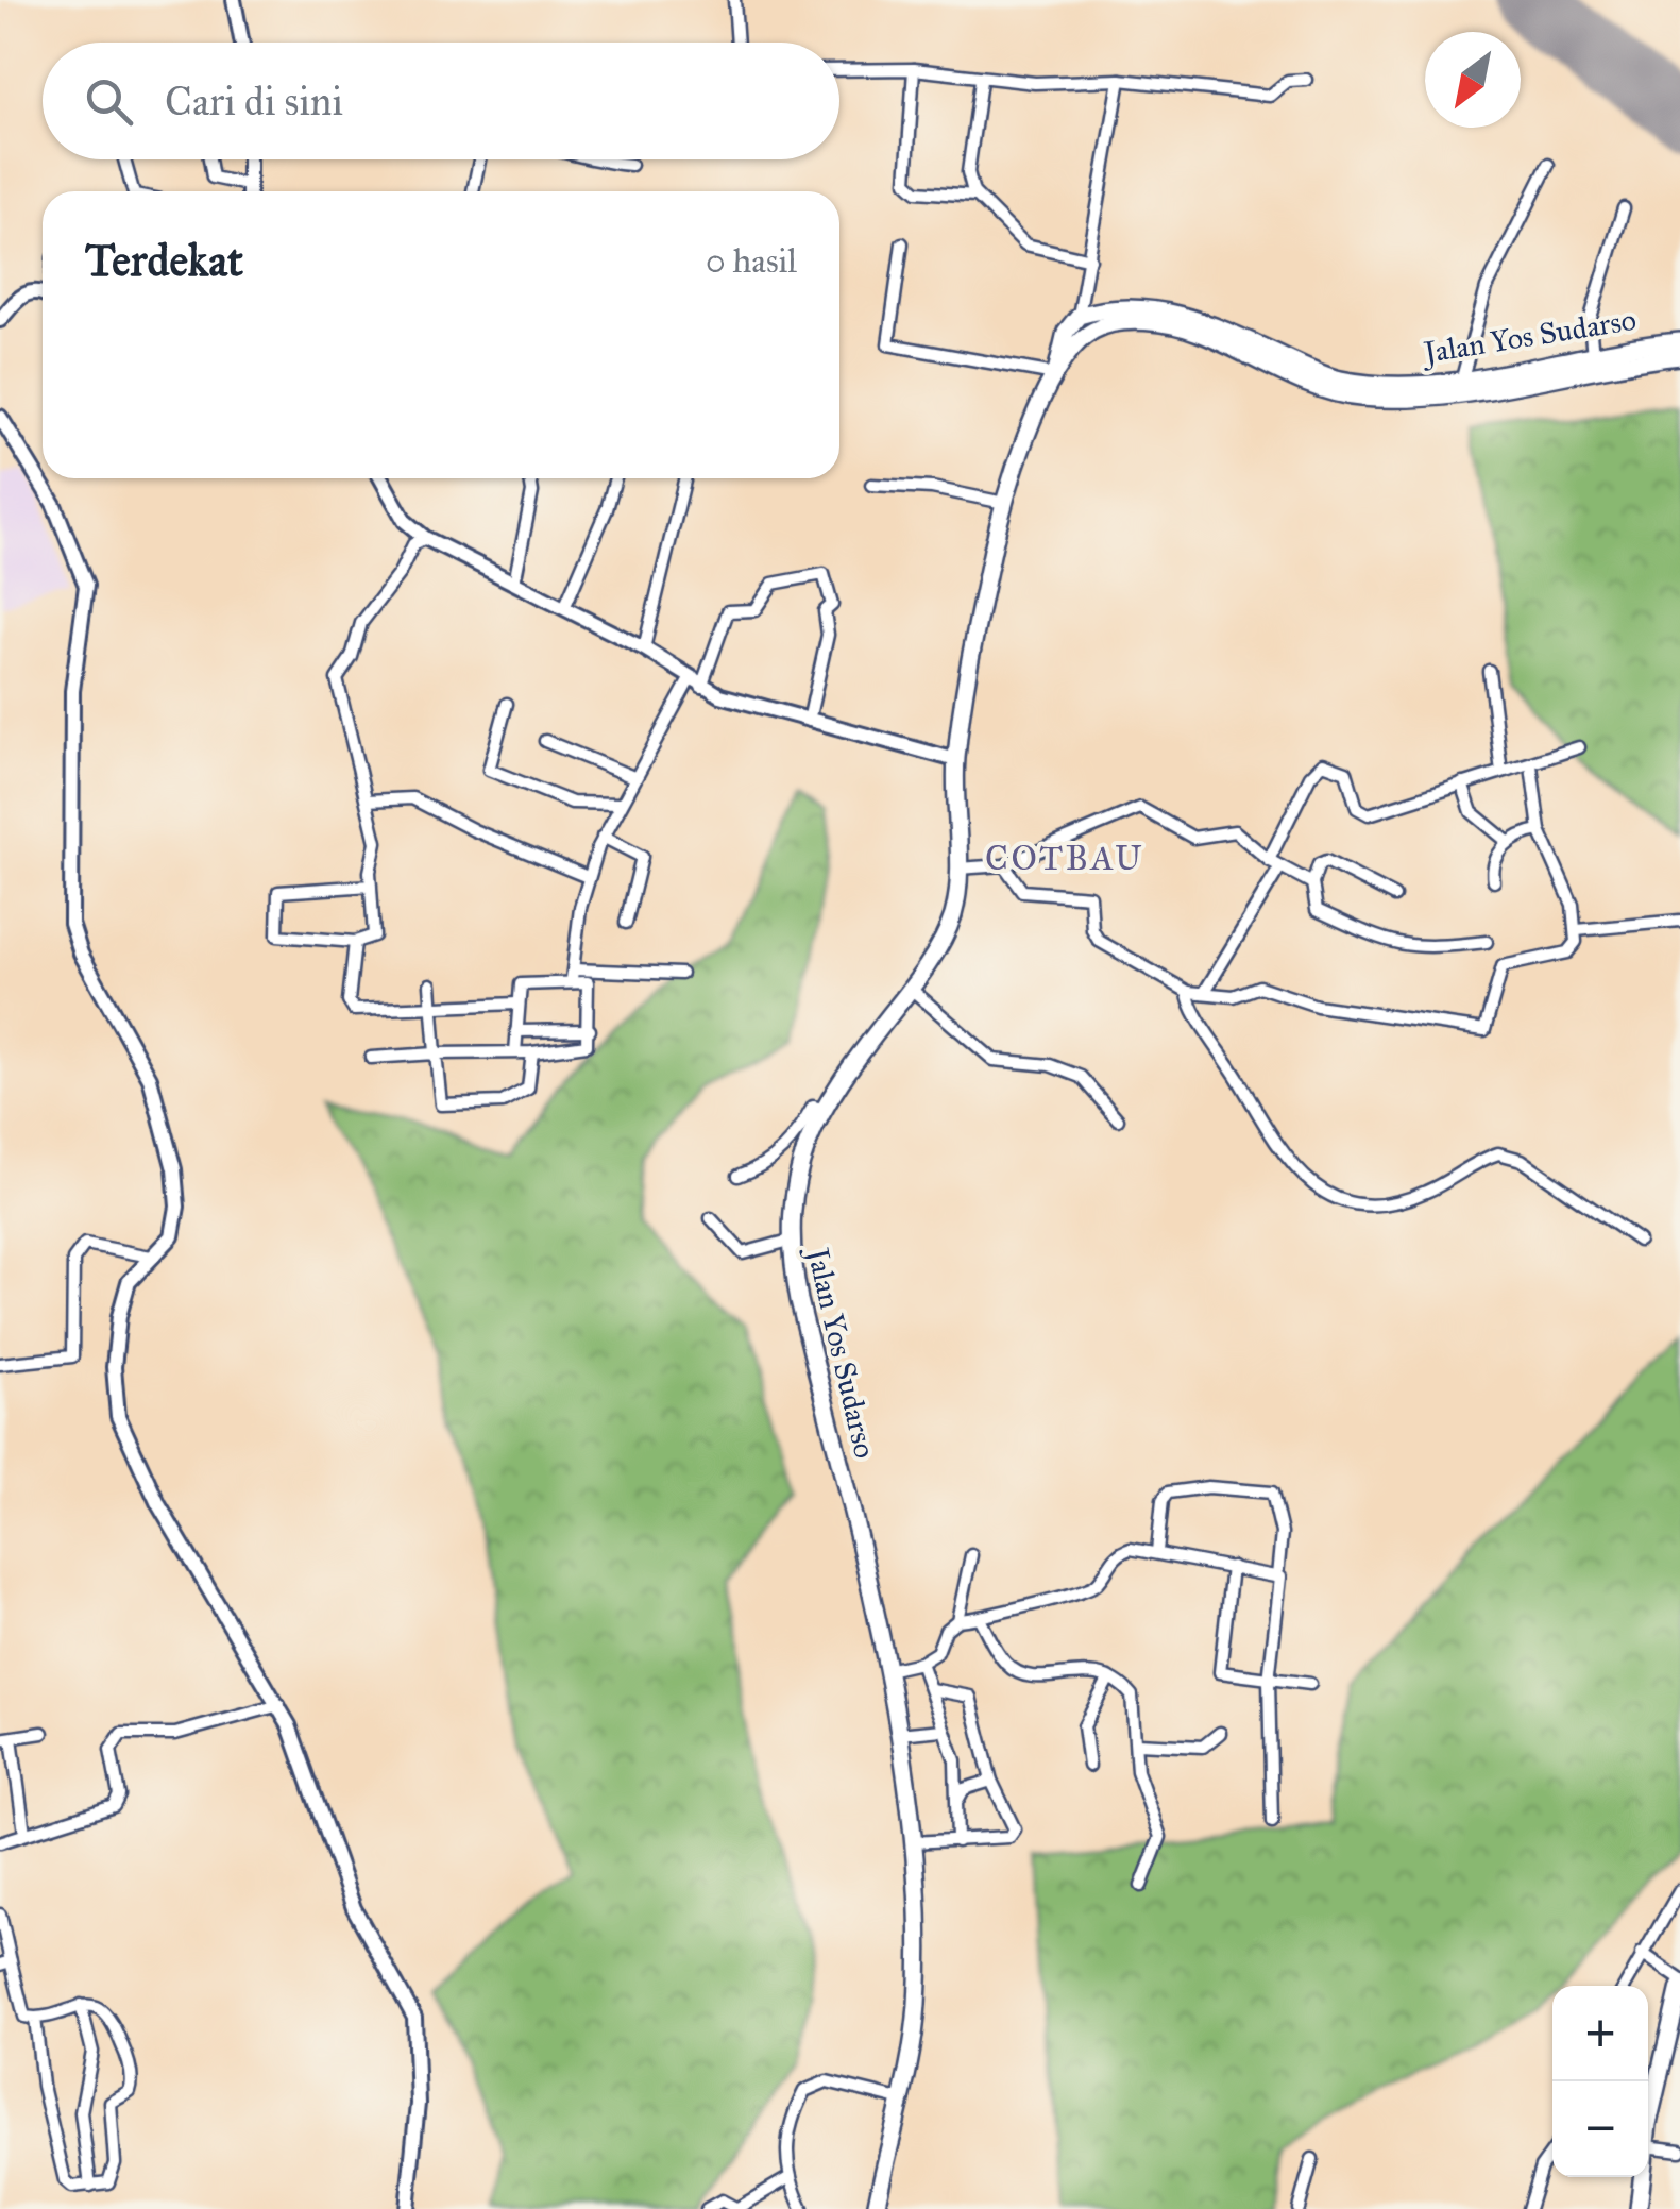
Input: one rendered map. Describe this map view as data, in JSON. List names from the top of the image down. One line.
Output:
{"streets":{"highway":["Jalan Yos Sudarso"]},"districts":["COTBAU"],"north":"bottom left","page":{"search":"Cari di sini","heading":["Terdekat","0 hasil"],"map_buttons":["+","−"]}}
